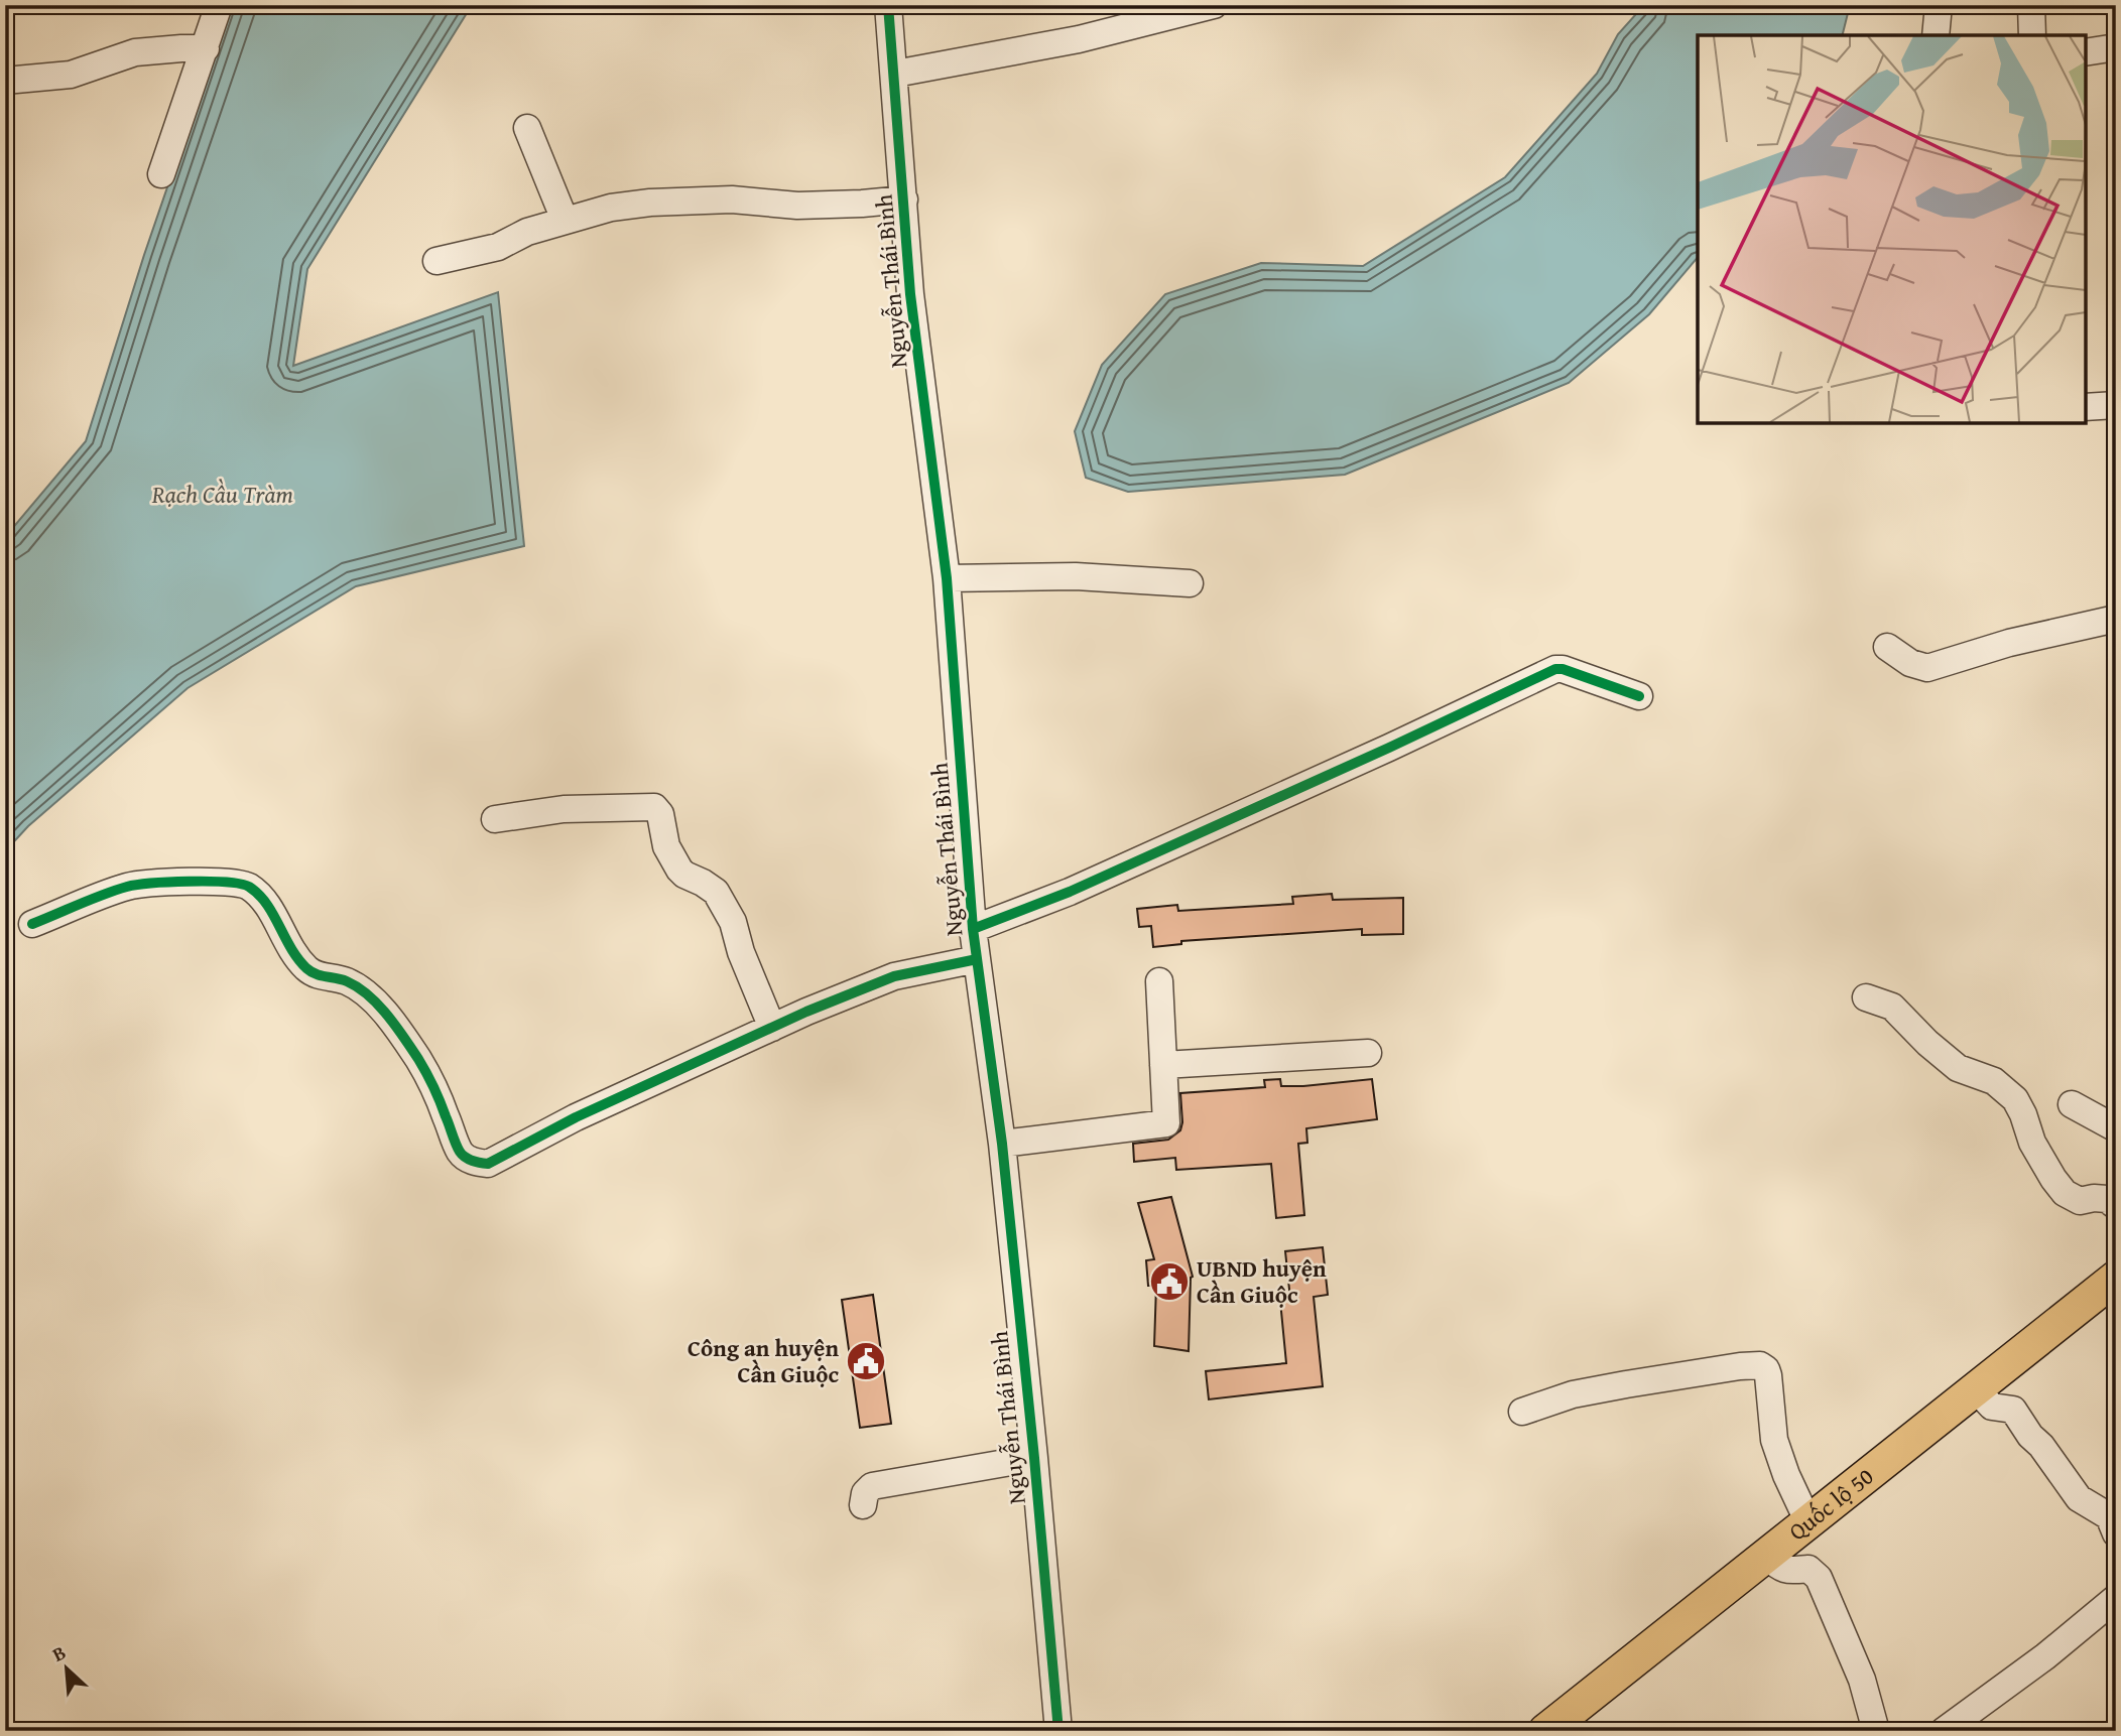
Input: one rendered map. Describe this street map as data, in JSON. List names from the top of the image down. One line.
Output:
{"streets":{"main road":["Quốc lộ 50"],"street":["Nguyễn Thái Bình"]},"water":["Rạch Cầu Tràm"],"places":{"public building":["UBND huyện Cần Giuộc","Công an huyện Cần Giuộc"]},"north":"top left"}
